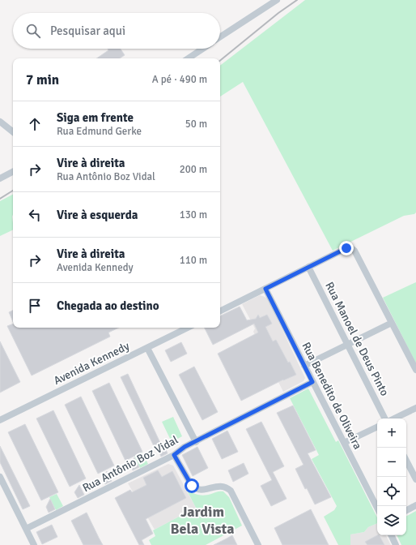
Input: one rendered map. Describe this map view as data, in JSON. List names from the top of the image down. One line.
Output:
{"streets":{"street":["Rua Manoel de Deus Pinto","Avenida Kennedy","Rua Benedito de Oliveira","Rua Antônio Boz Vidal"]},"crossings":[["Rua Benedito de Oliveira","Rua Antônio Boz Vidal"]],"districts":["Jardim Bela Vista"],"page":{"search":"Pesquisar aqui","heading":["7 min","A pé · 490 m"],"list":[["Siga em frente","Rua Edmund Gerke","50 m"],["Vire à direita","Rua Antônio Boz Vidal","200 m"],["Vire à esquerda","130 m"],["Vire à direita","Avenida Kennedy","110 m"],"Chegada ao destino"],"map_buttons":["+","−"]}}
